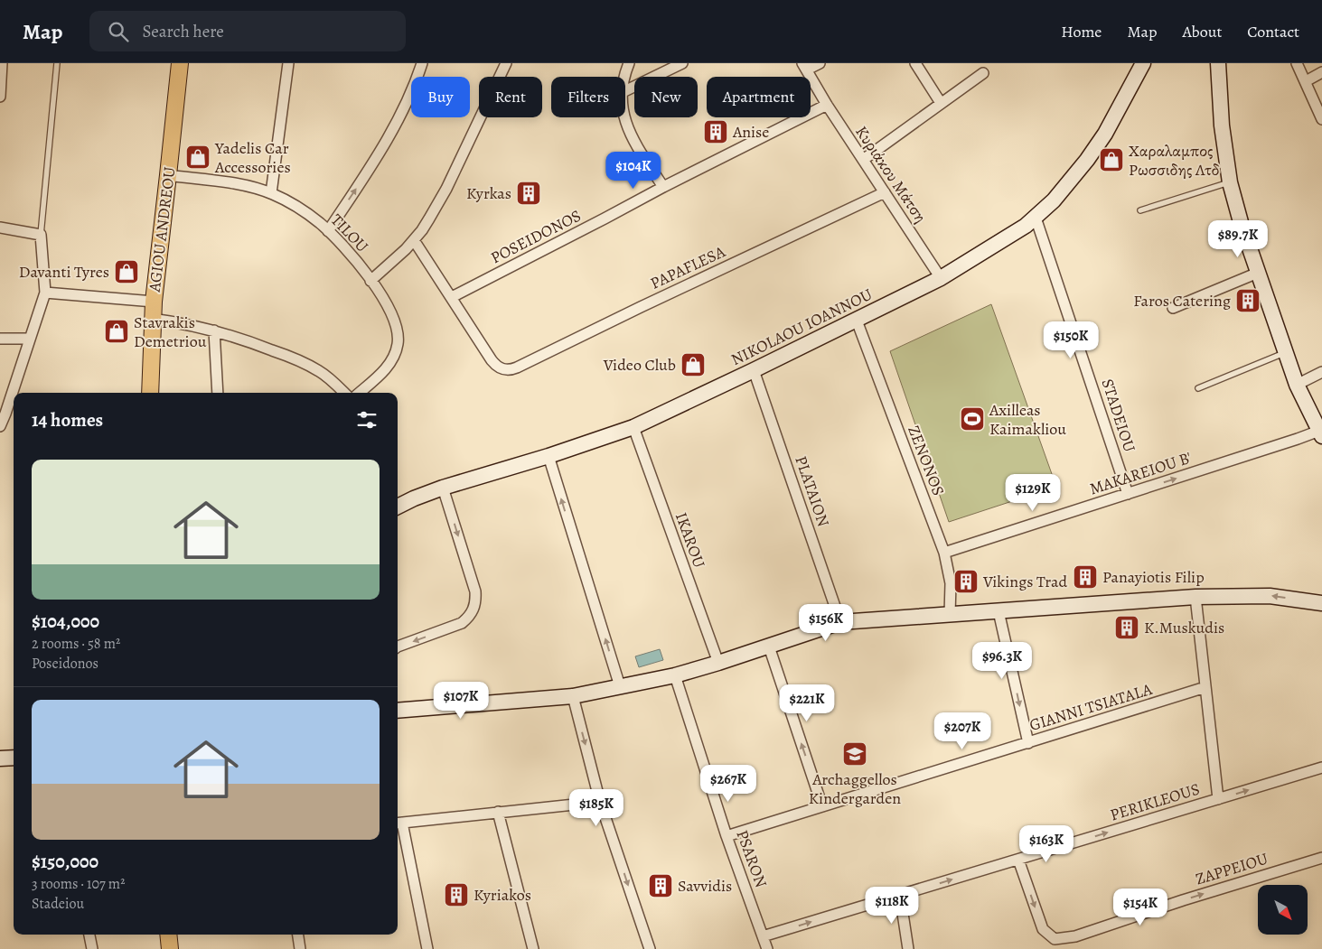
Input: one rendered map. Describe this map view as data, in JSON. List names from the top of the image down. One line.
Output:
{"streets":{"main road":["AGIOU ANDREOU"],"street":["Κυριάκου Μάτση","TILOU","POSEIDONOS","PAPAFLESA","NIKOLAOU IOANNOU","STADEIOU","ZENONOS","MAKAREIOU B'","PLATAION","IKAROU","GIANNI TSIATALA","PERIKLEOUS","PSARON","ZAPPEIOU"]},"crossings":[["Κυριάκου Μάτση","POSEIDONOS"],["Κυριάκου Μάτση","PAPAFLESA"],["Κυριάκου Μάτση","NIKOLAOU IOANNOU"],["AGIOU ANDREOU","TILOU"],["POSEIDONOS","PAPAFLESA"],["NIKOLAOU IOANNOU","STADEIOU"],["NIKOLAOU IOANNOU","ZENONOS"],["NIKOLAOU IOANNOU","PLATAION"],["NIKOLAOU IOANNOU","IKAROU"],["STADEIOU","MAKAREIOU B'"],["ZENONOS","MAKAREIOU B'"],["GIANNI TSIATALA","PSARON"],["PERIKLEOUS","PSARON"],["PERIKLEOUS","ZAPPEIOU"]],"one_way":["MAKAREIOU B'","PERIKLEOUS","ZAPPEIOU"],"places":{"building":["Anise","Kyrkas","Faros Catering","Panayiotis Filip","Vikings Trad","K.Muskudis","Savvidis","Kyriakos"],"shop":["Yadelis Car Accessories","Χαραλαμπος Ρωσσιδης Λτδ","Davanti Tyres","Stavrakis Demetriou","Video Club"],"sports":["Axilleas Kaimakliou"],"school or university":["Archaggellos Kindergarden"]},"north":"bottom right","page":{"header":"Map","search":"Search here","nav":["Home","Map","About","Contact"],"chip":["Buy","Rent","Filters","New","Apartment"],"price":["$104K","$89.7K","$150K","$129K","$156K","$96.3K","$107K","$221K","$207K","$267K","$185K","$163K","$118K","$154K"],"heading":"14 homes","list":[{"name":"$104,000","note":"2 rooms · 58 m² · Poseidonos"},{"name":"$150,000","note":"3 rooms · 107 m² · Stadeiou"}]}}
